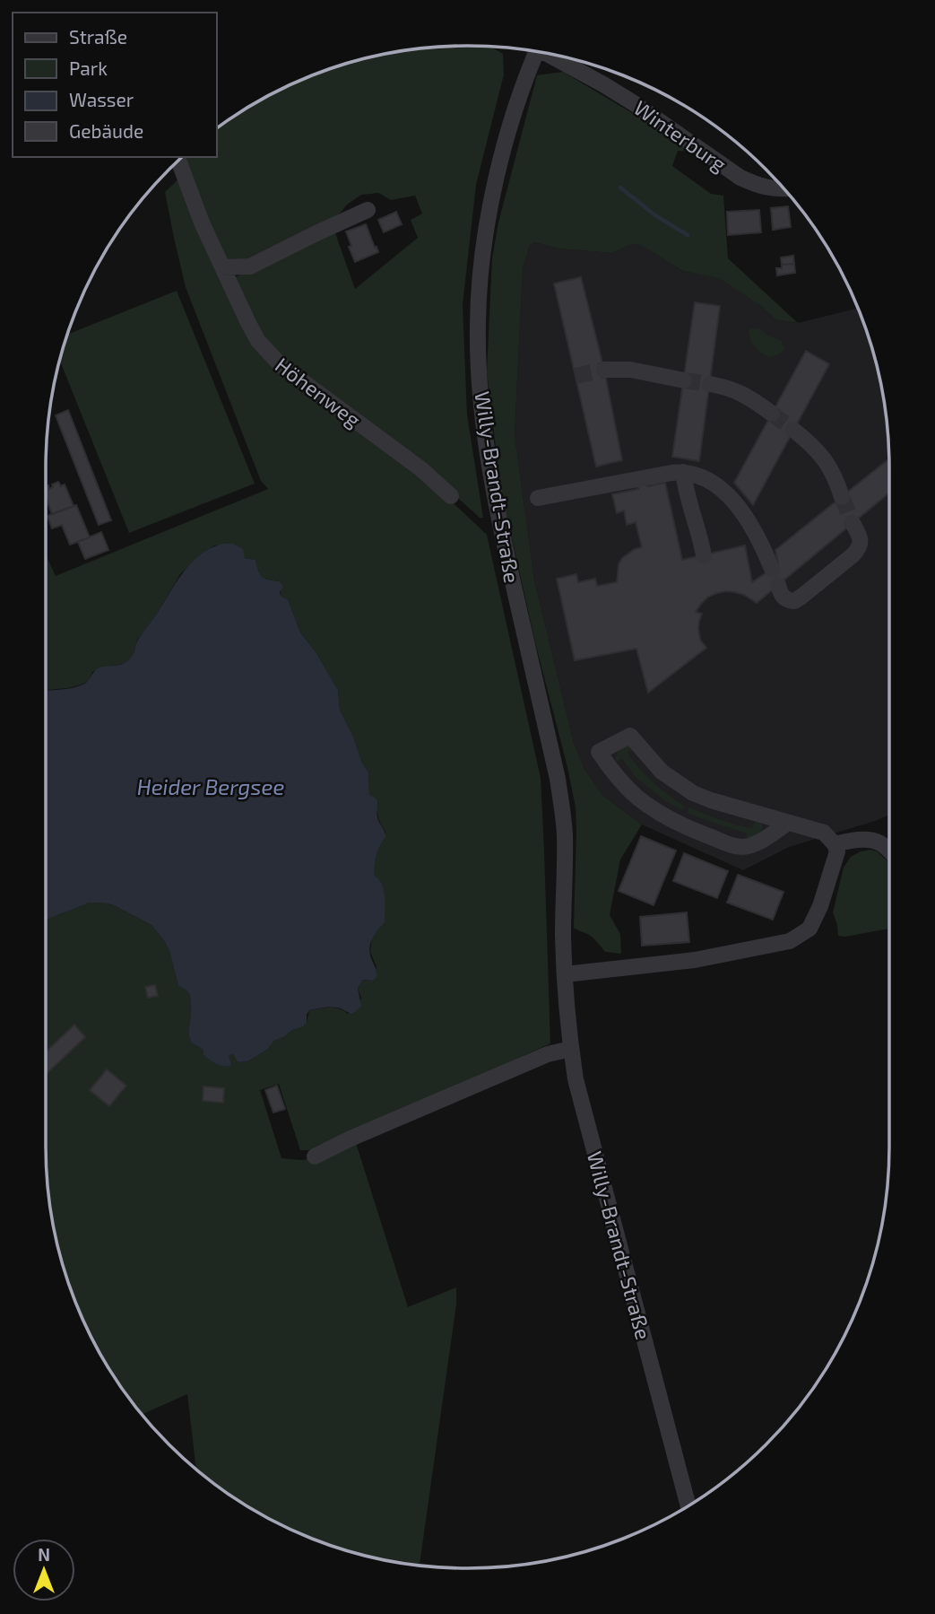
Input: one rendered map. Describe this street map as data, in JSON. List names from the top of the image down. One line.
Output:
{"streets":{"street":["Winterburg","Höhenweg","Willy-Brandt-Straße"]},"water":["Heider Bergsee"],"legend":["Straße","Park","Wasser","Gebäude"],"north":"top"}
